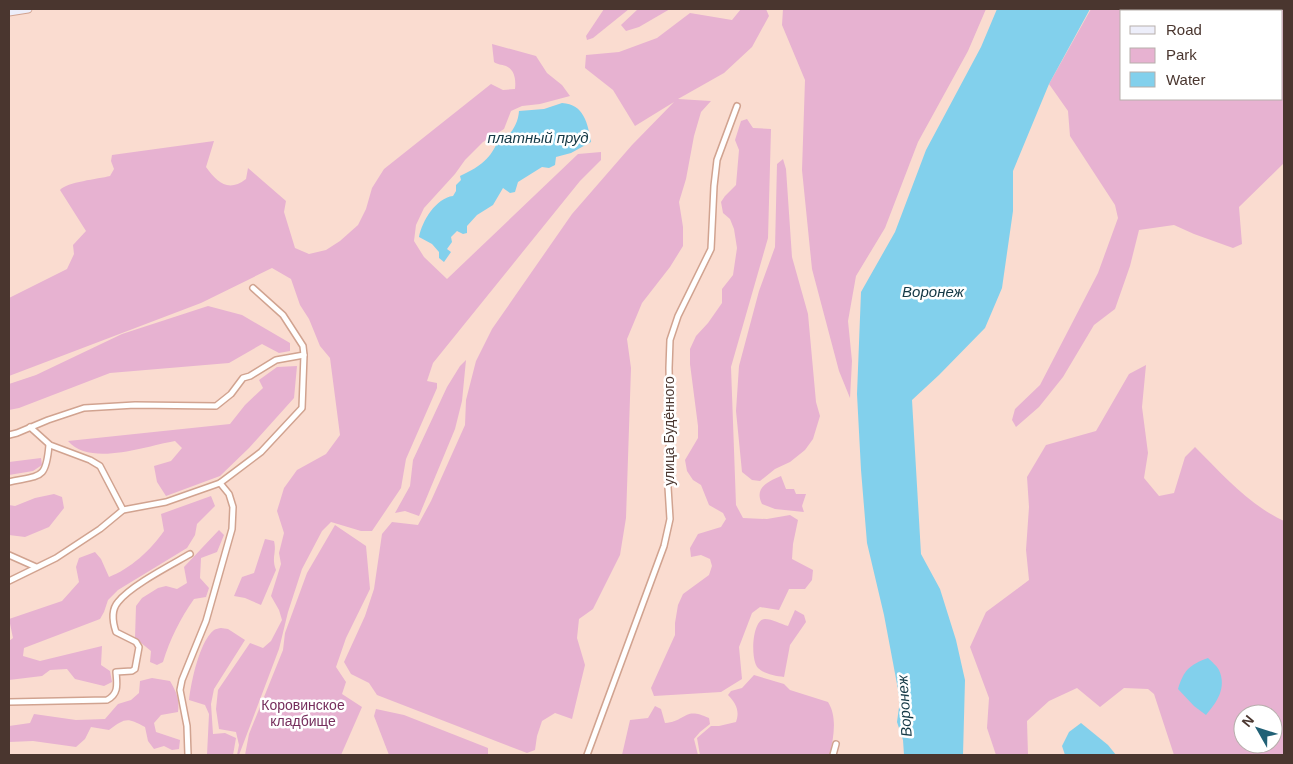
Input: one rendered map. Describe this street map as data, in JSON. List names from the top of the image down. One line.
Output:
{"streets":{"street":["улица Будённого"]},"water":["платный пруд","Воронеж"],"parks":["Коровинское кладбище"],"legend":["Road","Park","Water"],"north":"top left"}
